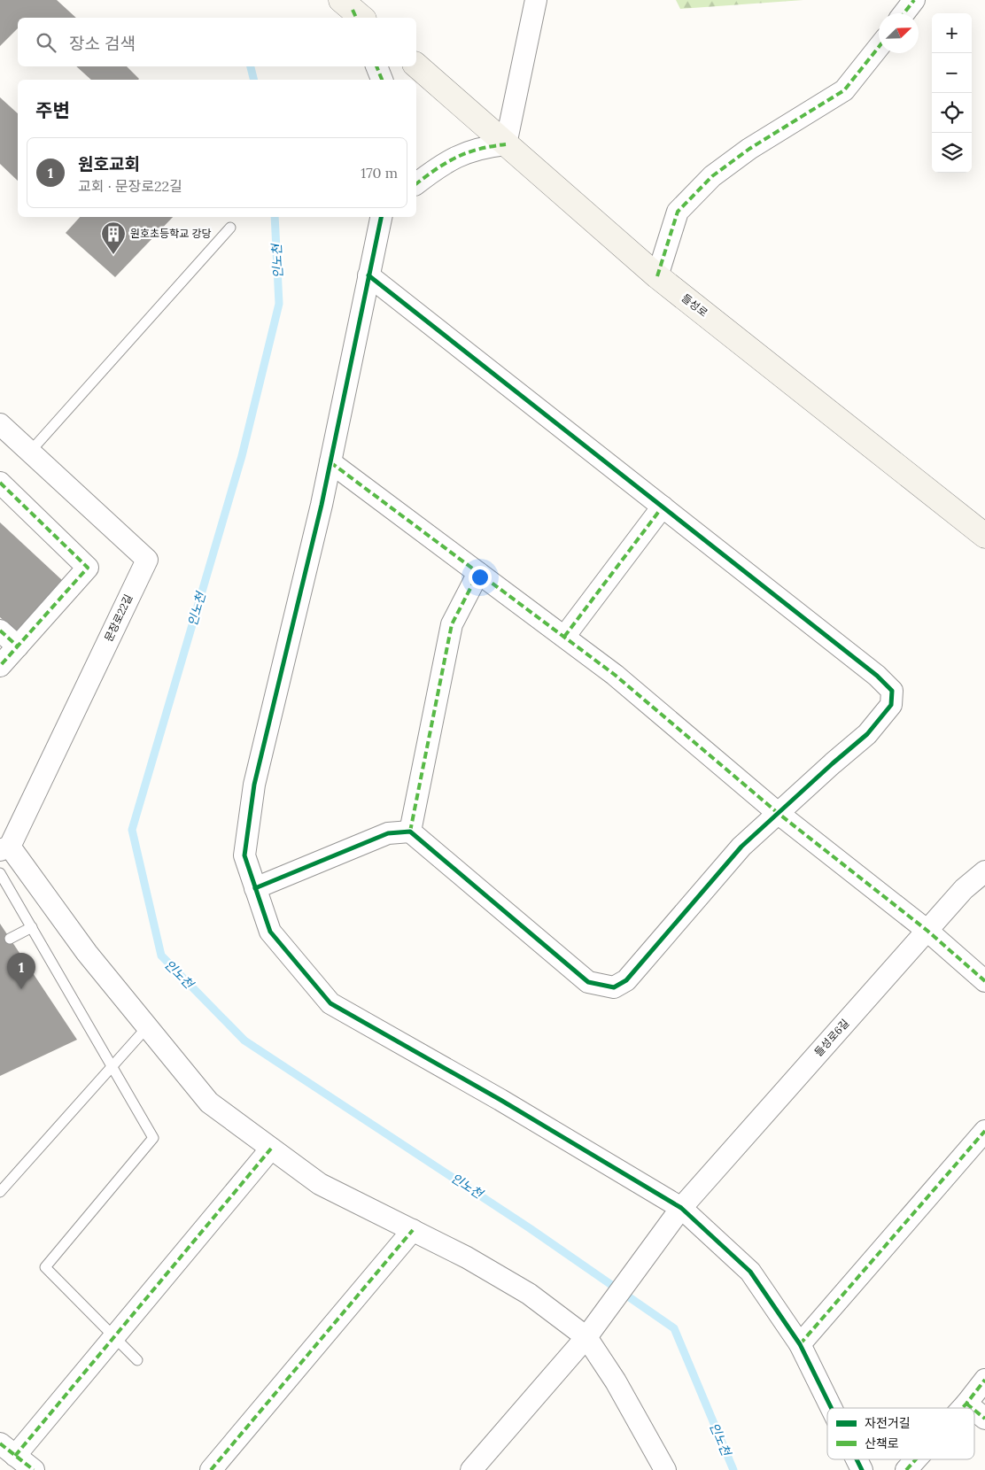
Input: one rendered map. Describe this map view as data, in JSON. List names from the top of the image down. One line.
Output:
{"streets":{"street":["들성로","문장로22길","들성로6길"]},"water":["인노천"],"places":{"building":["원호초등학교 강당"]},"legend":["자전거길","산책로"],"north":"top right","page":{"map_buttons":["+","−"],"search":"장소 검색","heading":"주변","list":[{"mark":"1","name":"원호교회","note":"교회 · 문장로22길","value":"170 m"}],"pins":"1"}}
